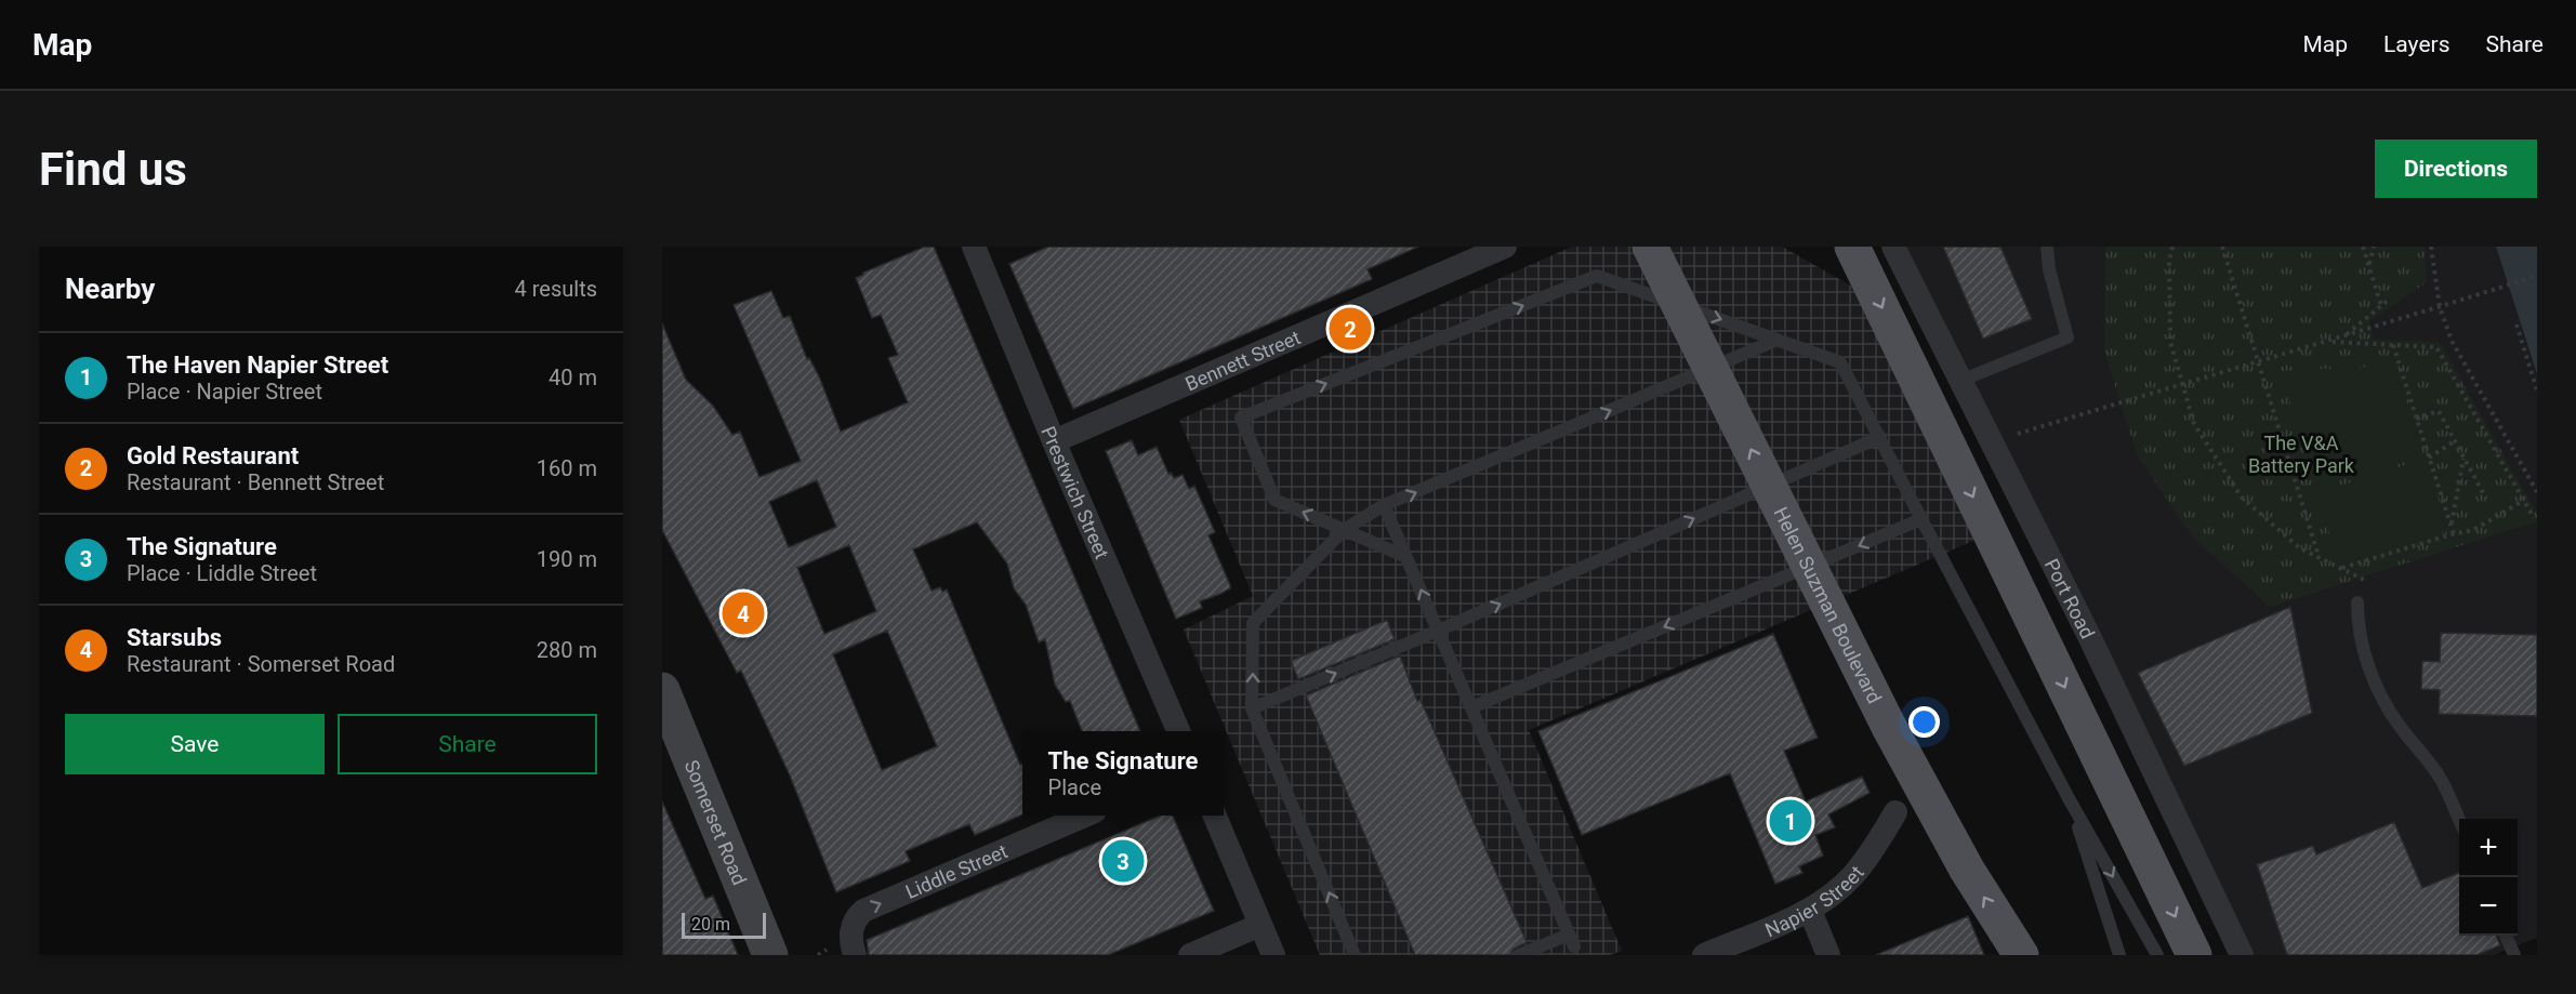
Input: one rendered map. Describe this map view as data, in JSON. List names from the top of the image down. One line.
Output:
{"streets":{"main road":["Helen Suzman Boulevard","Somerset Road"],"street":["Bennett Street","Prestwich Street","Port Road","Liddle Street","Napier Street"]},"crossings":[["Bennett Street","Prestwich Street"]],"one_way":["Liddle Street"],"parks":["The V&A Battery Park"],"scale_bar":"20 m","page":{"header":"Map","nav":["Map","Layers","Share"],"buttons":["Directions",["Save","Share"]],"title":"Find us","heading":["Nearby","4 results"],"pins":["2","4","1","3"],"list":[{"mark":"1","name":"The Haven Napier Street","note":"Place · Napier Street","value":"40 m"},{"mark":"2","name":"Gold Restaurant","note":"Restaurant · Bennett Street","value":"160 m"},{"mark":"3","name":"The Signature","note":"Place · Liddle Street","value":"190 m"},{"mark":"4","name":"Starsubs","note":"Restaurant · Somerset Road","value":"280 m"}],"popup":["The Signature","Place"],"map_buttons":["+","−"],"scale":"20 m"}}
